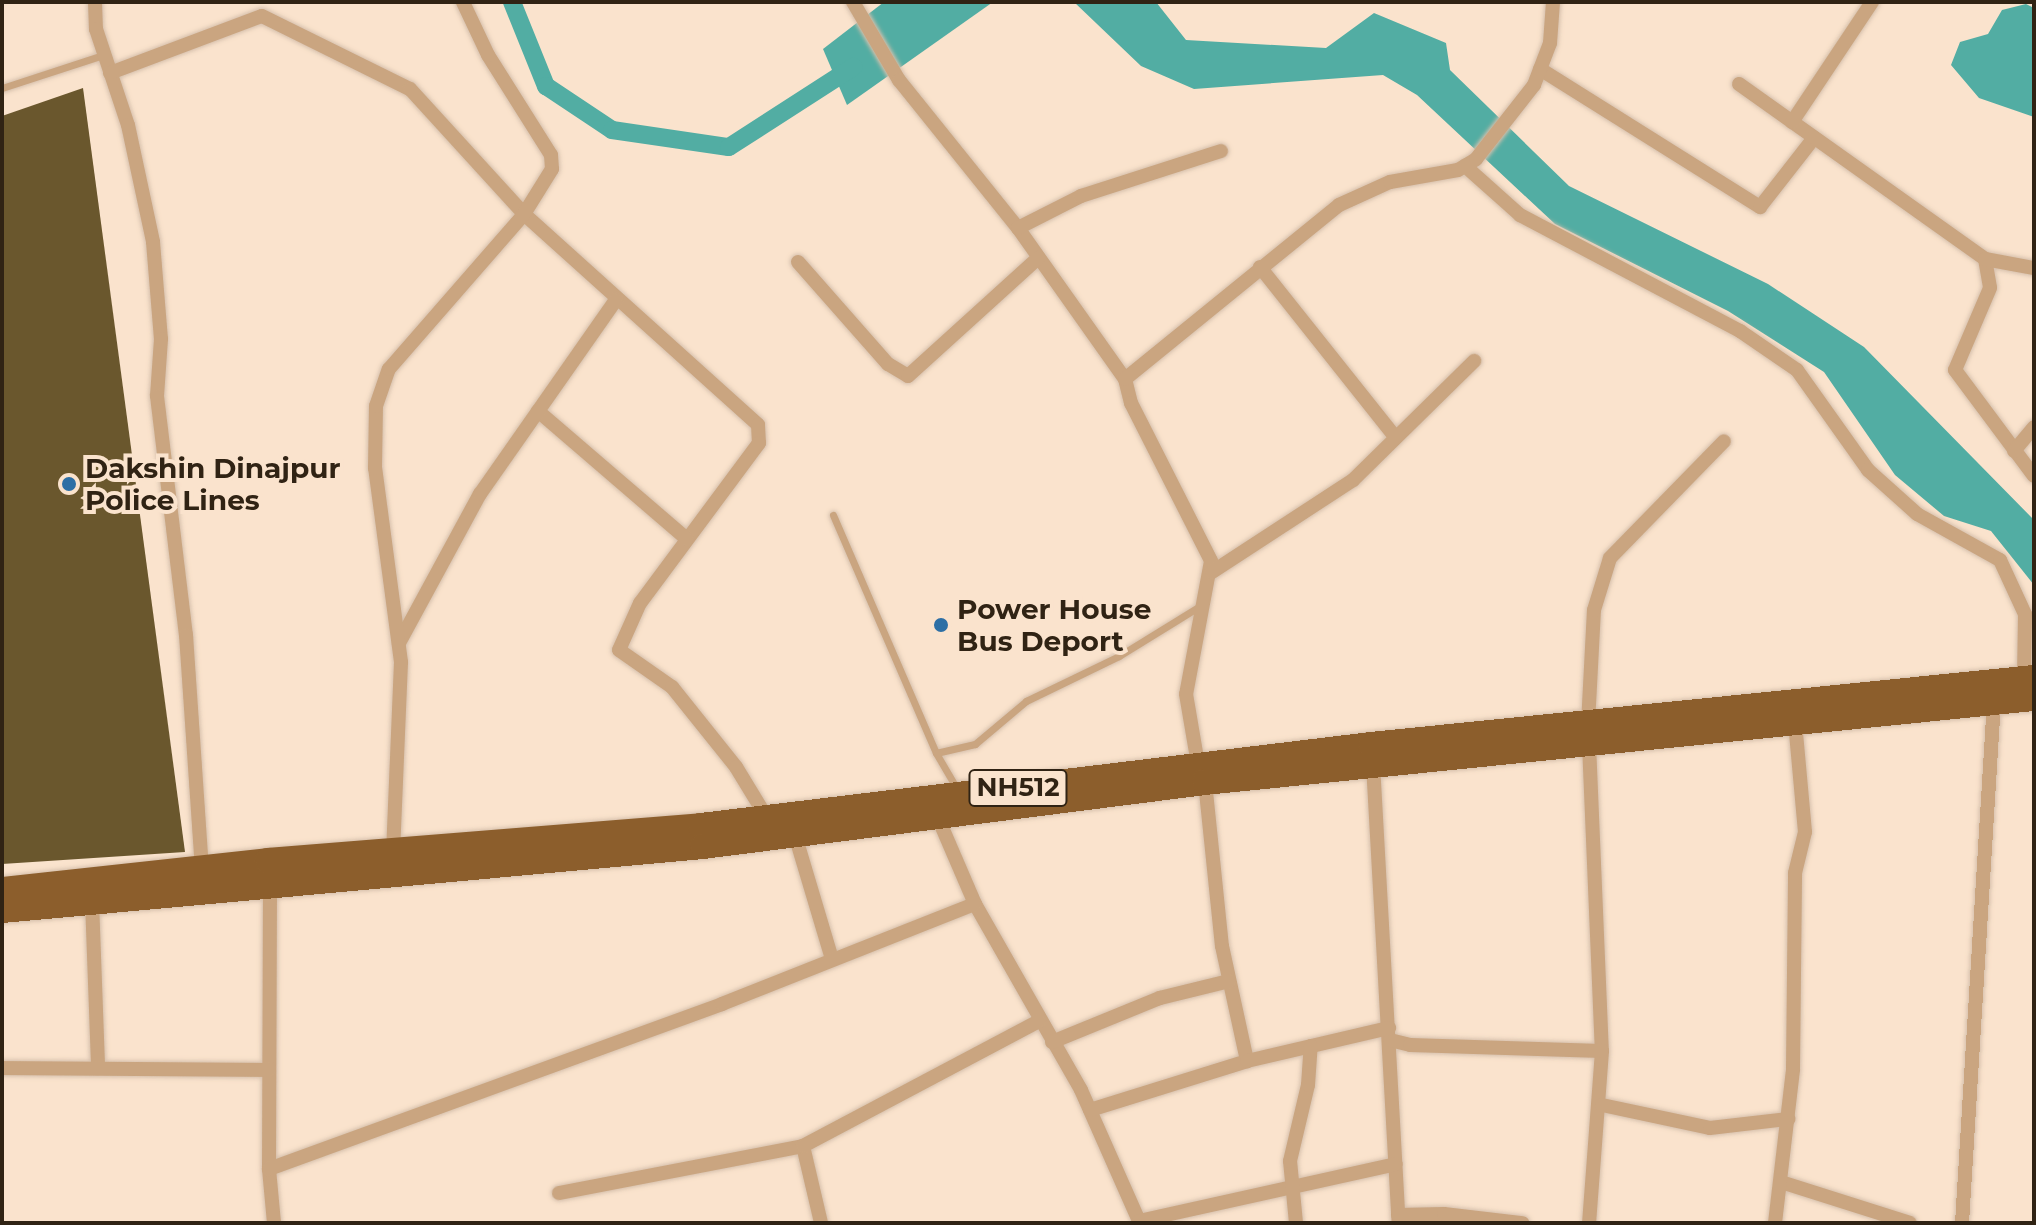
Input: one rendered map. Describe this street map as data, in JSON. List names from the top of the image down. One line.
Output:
{"streets":{"highway":["NH512"]},"places":["Dakshin Dinajpur Police Lines","Power House Bus Deport"]}
